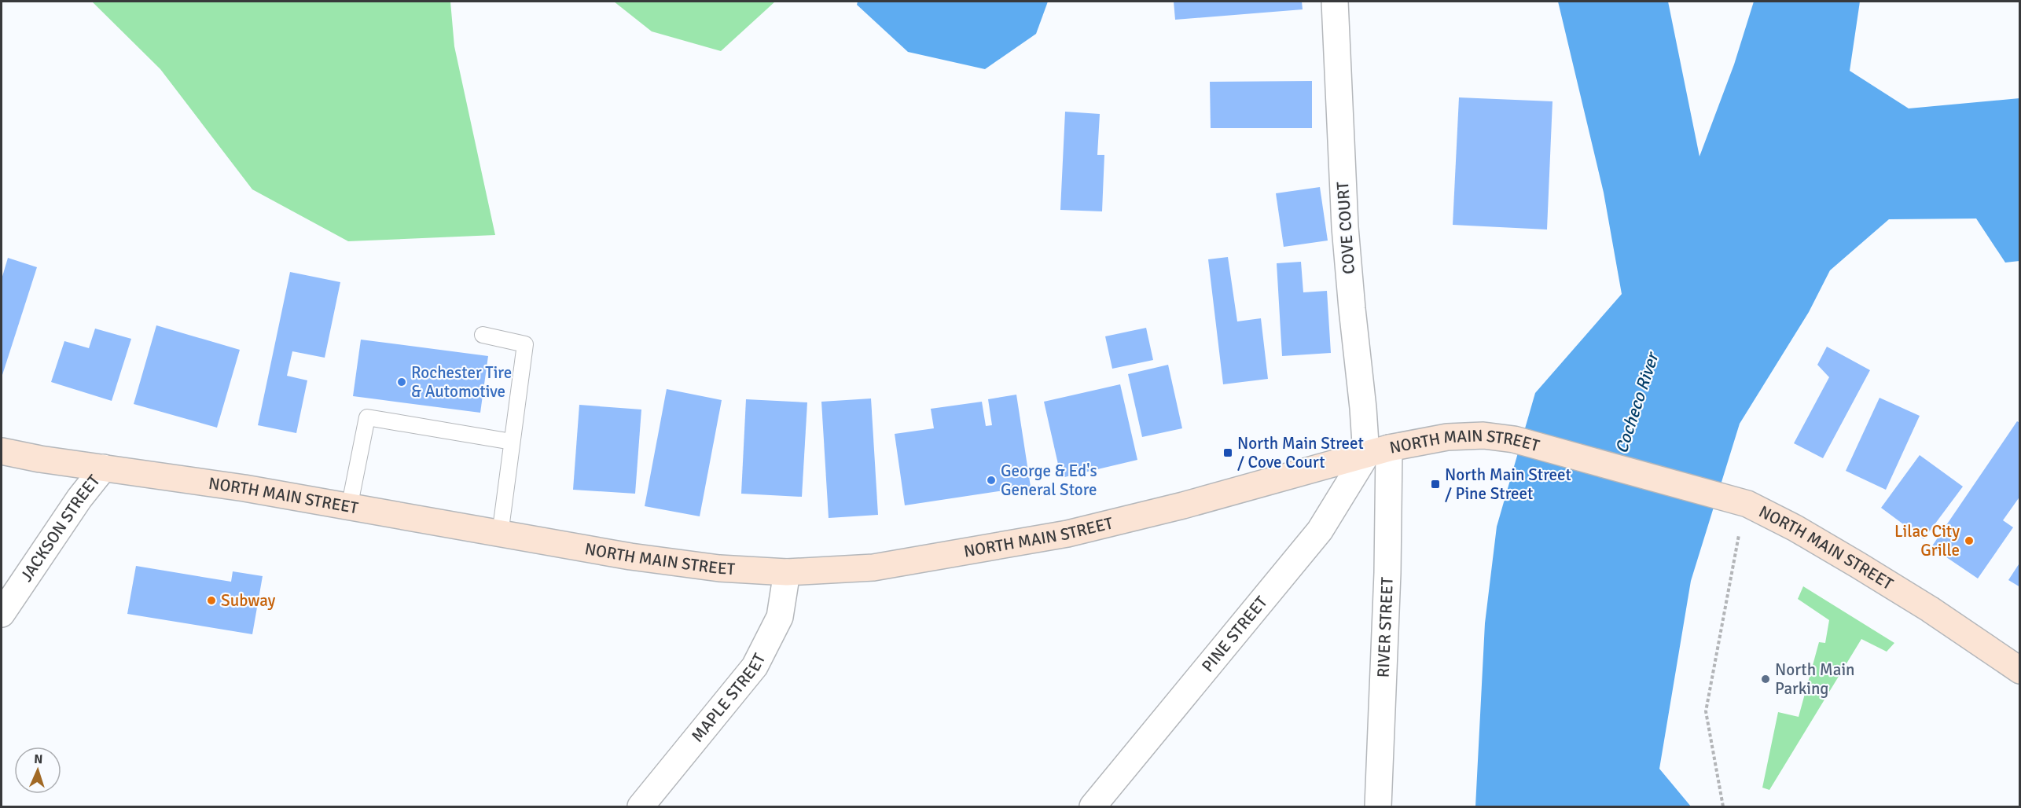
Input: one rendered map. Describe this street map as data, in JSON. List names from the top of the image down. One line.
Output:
{"streets":{"main road":["NORTH MAIN STREET"],"street":["COVE COURT","JACKSON STREET","RIVER STREET","PINE STREET","MAPLE STREET"]},"crossings":[["COVE COURT","NORTH MAIN STREET"],["COVE COURT","RIVER STREET"],["COVE COURT","PINE STREET"],["NORTH MAIN STREET","JACKSON STREET"],["NORTH MAIN STREET","RIVER STREET"],["NORTH MAIN STREET","PINE STREET"],["NORTH MAIN STREET","MAPLE STREET"],["RIVER STREET","PINE STREET"]],"water":["Cocheco River"],"places":{"other":["Rochester Tire & Automotive","George & Ed's General Store","Lilac City Grille","Subway","North Main Parking"],"transit":["North Main Street / Cove Court","North Main Street / Pine Street"]},"north":"top"}
